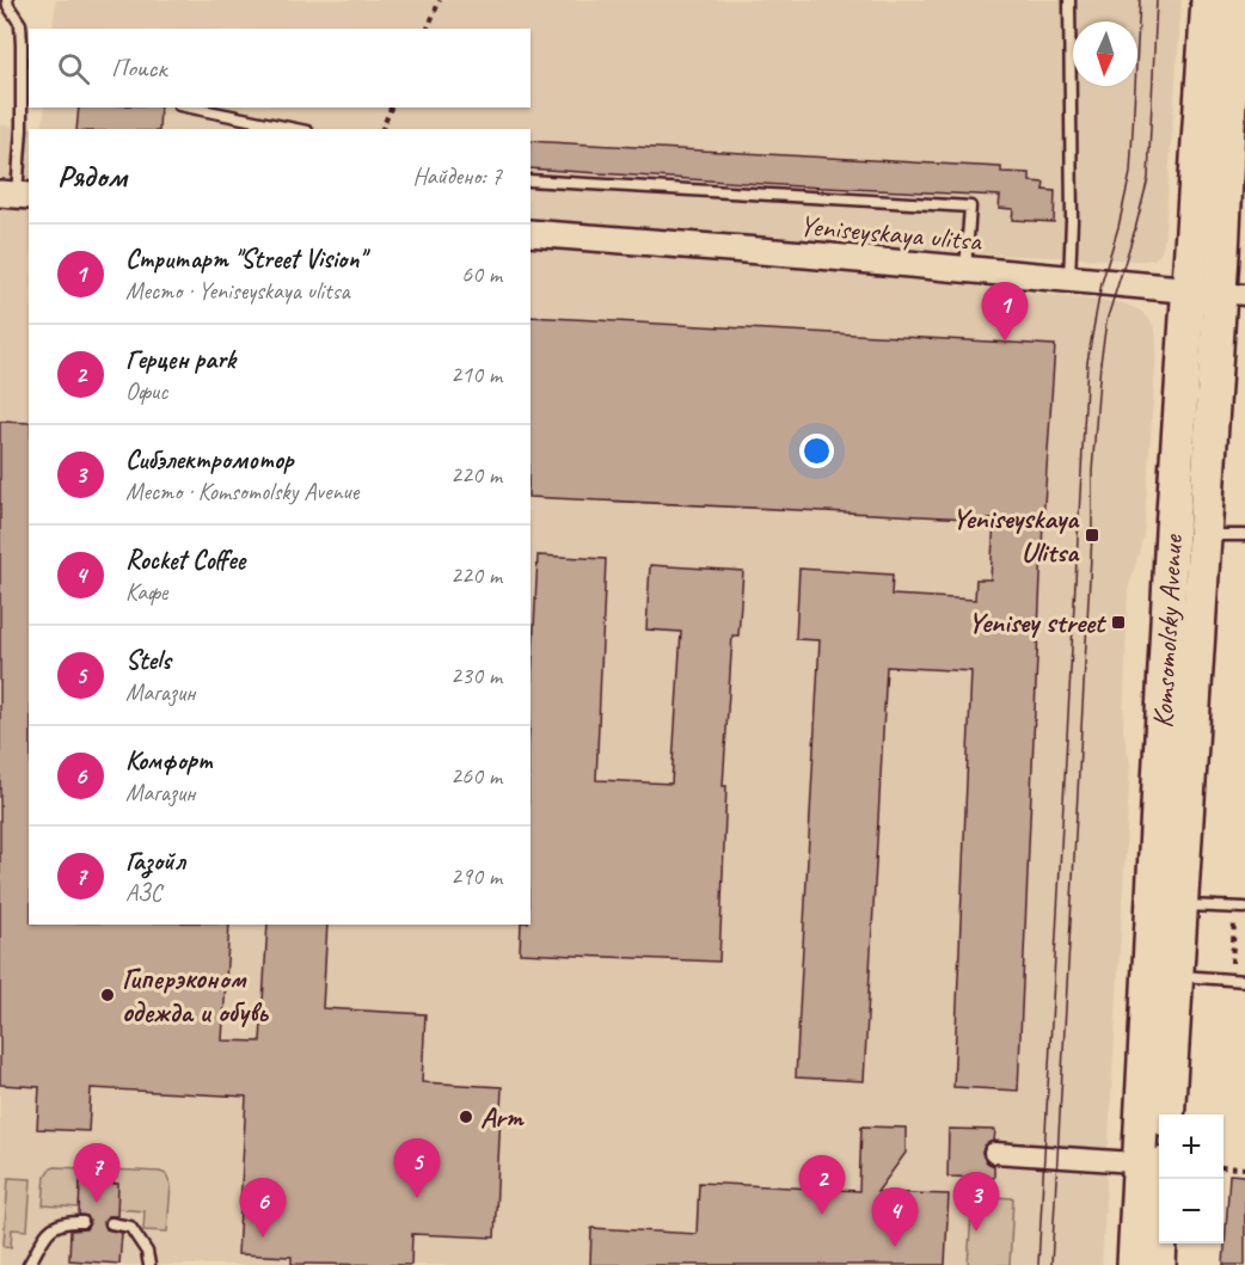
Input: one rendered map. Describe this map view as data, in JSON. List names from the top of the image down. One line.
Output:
{"streets":{"main road":["Komsomolsky Avenue"],"street":["Yeniseyskaya ulitsa"]},"crossings":[["Yeniseyskaya ulitsa","Komsomolsky Avenue"]],"places":{"transit":["Yeniseyskaya Ulitsa","Yenisey street"],"other":["Гиперэконом одежда и обувь","Arm"]},"north":"bottom","page":{"search":"Поиск","heading":["Рядом","Найдено: 7"],"list":[{"mark":"1","name":"Стритарт \"Street Vision\"","note":"Место · Yeniseyskaya ulitsa","value":"60 m"},{"mark":"2","name":"Герцен park","note":"Офис","value":"210 m"},{"mark":"3","name":"Сибэлектромотор","note":"Место · Komsomolsky Avenue","value":"220 m"},{"mark":"4","name":"Rocket Coffee","note":"Кафе","value":"220 m"},{"mark":"5","name":"Stels","note":"Магазин","value":"230 m"},{"mark":"6","name":"Комфорт","note":"Магазин","value":"260 m"},{"mark":"7","name":"Газойл","note":"АЗС","value":"290 m"}],"pins":["1","5","7","2","3","6","4"],"map_buttons":["+","−"]}}
